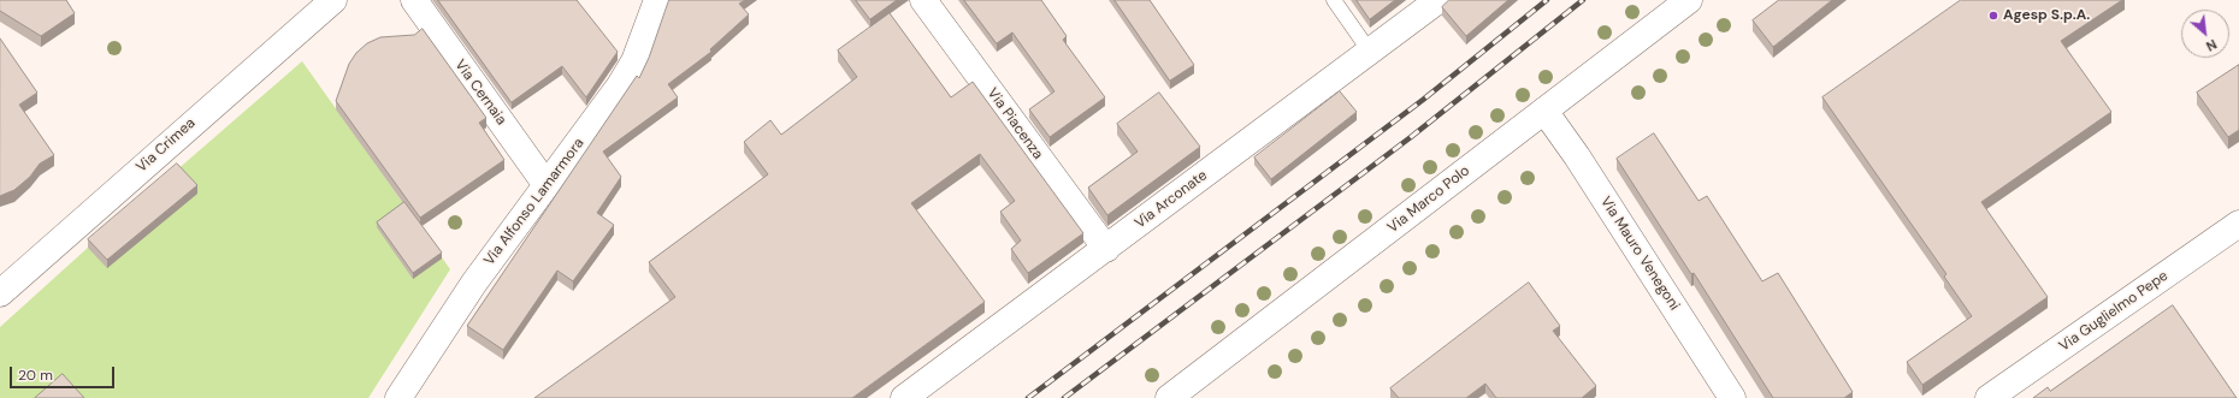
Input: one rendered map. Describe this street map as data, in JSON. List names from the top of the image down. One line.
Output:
{"streets":{"street":["Via Cernaia","Via Piacenza","Via Crimea","Via Arconate","Via Marco Polo","Via Alfonso Lamarmora","Via Mauro Venegoni","Via Guglielmo Pepe"]},"crossings":[["Via Cernaia","Via Alfonso Lamarmora"],["Via Piacenza","Via Arconate"],["Via Marco Polo","Via Mauro Venegoni"]],"places":["Agesp S.p.A."],"scale_bar":"20 m","north":"bottom right"}
